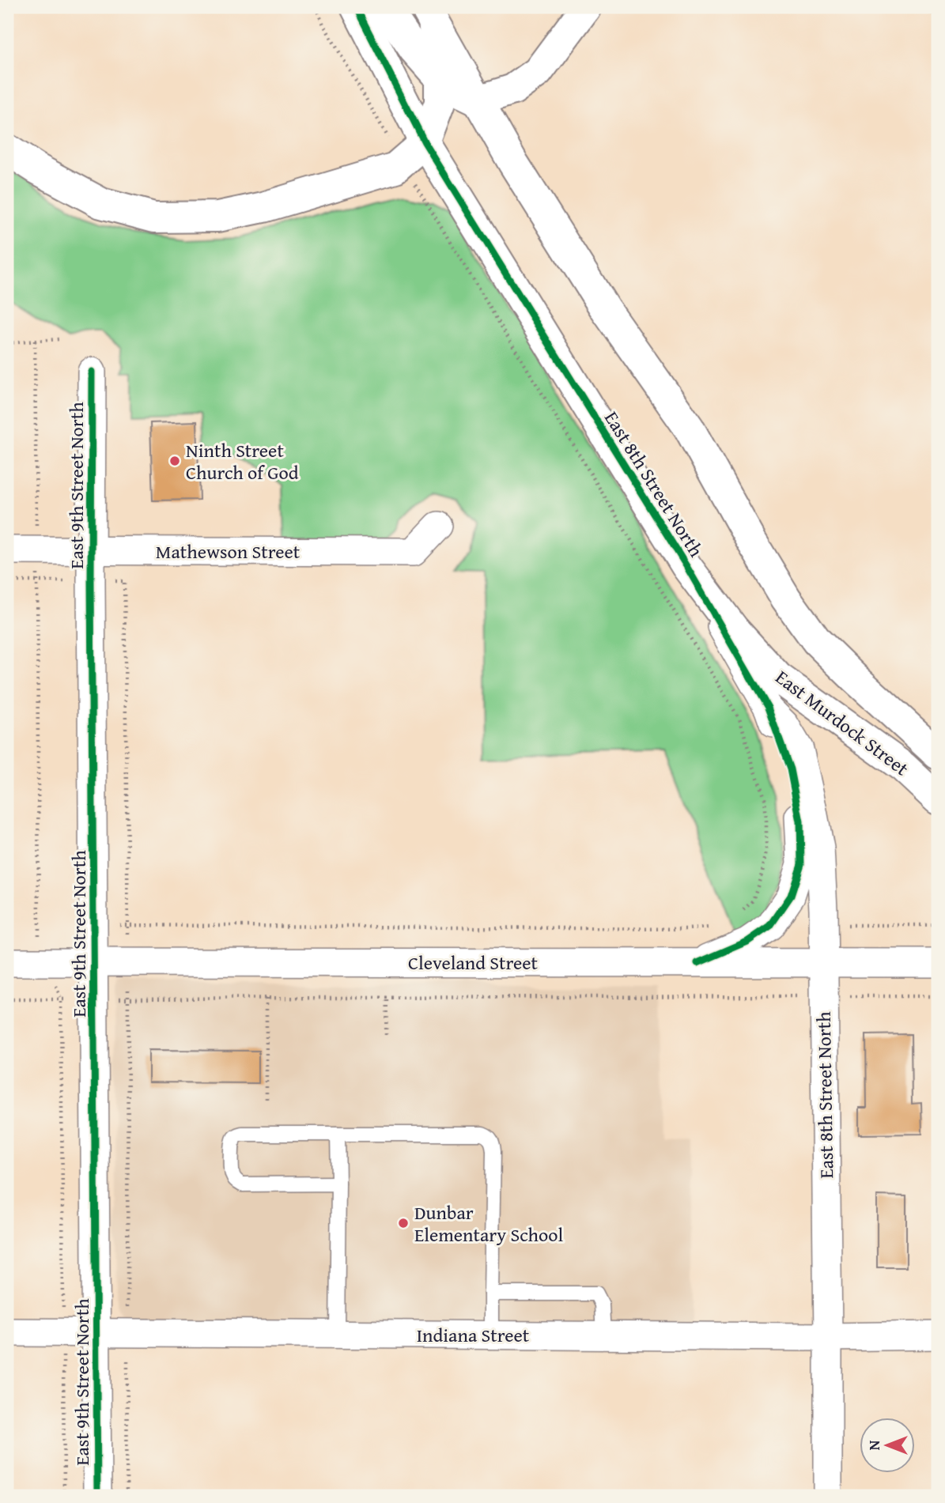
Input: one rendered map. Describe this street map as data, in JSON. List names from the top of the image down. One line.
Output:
{"streets":{"main road":["East 8th Street North","East Murdock Street"],"street":["East 9th Street North","Mathewson Street","Cleveland Street","Indiana Street"]},"crossings":[["East 8th Street North","East Murdock Street"],["East 8th Street North","Cleveland Street"],["East 8th Street North","Indiana Street"],["East 9th Street North","Mathewson Street"],["East 9th Street North","Cleveland Street"],["East 9th Street North","Indiana Street"]],"places":["Ninth Street Church of God","Dunbar Elementary School"],"north":"left"}
